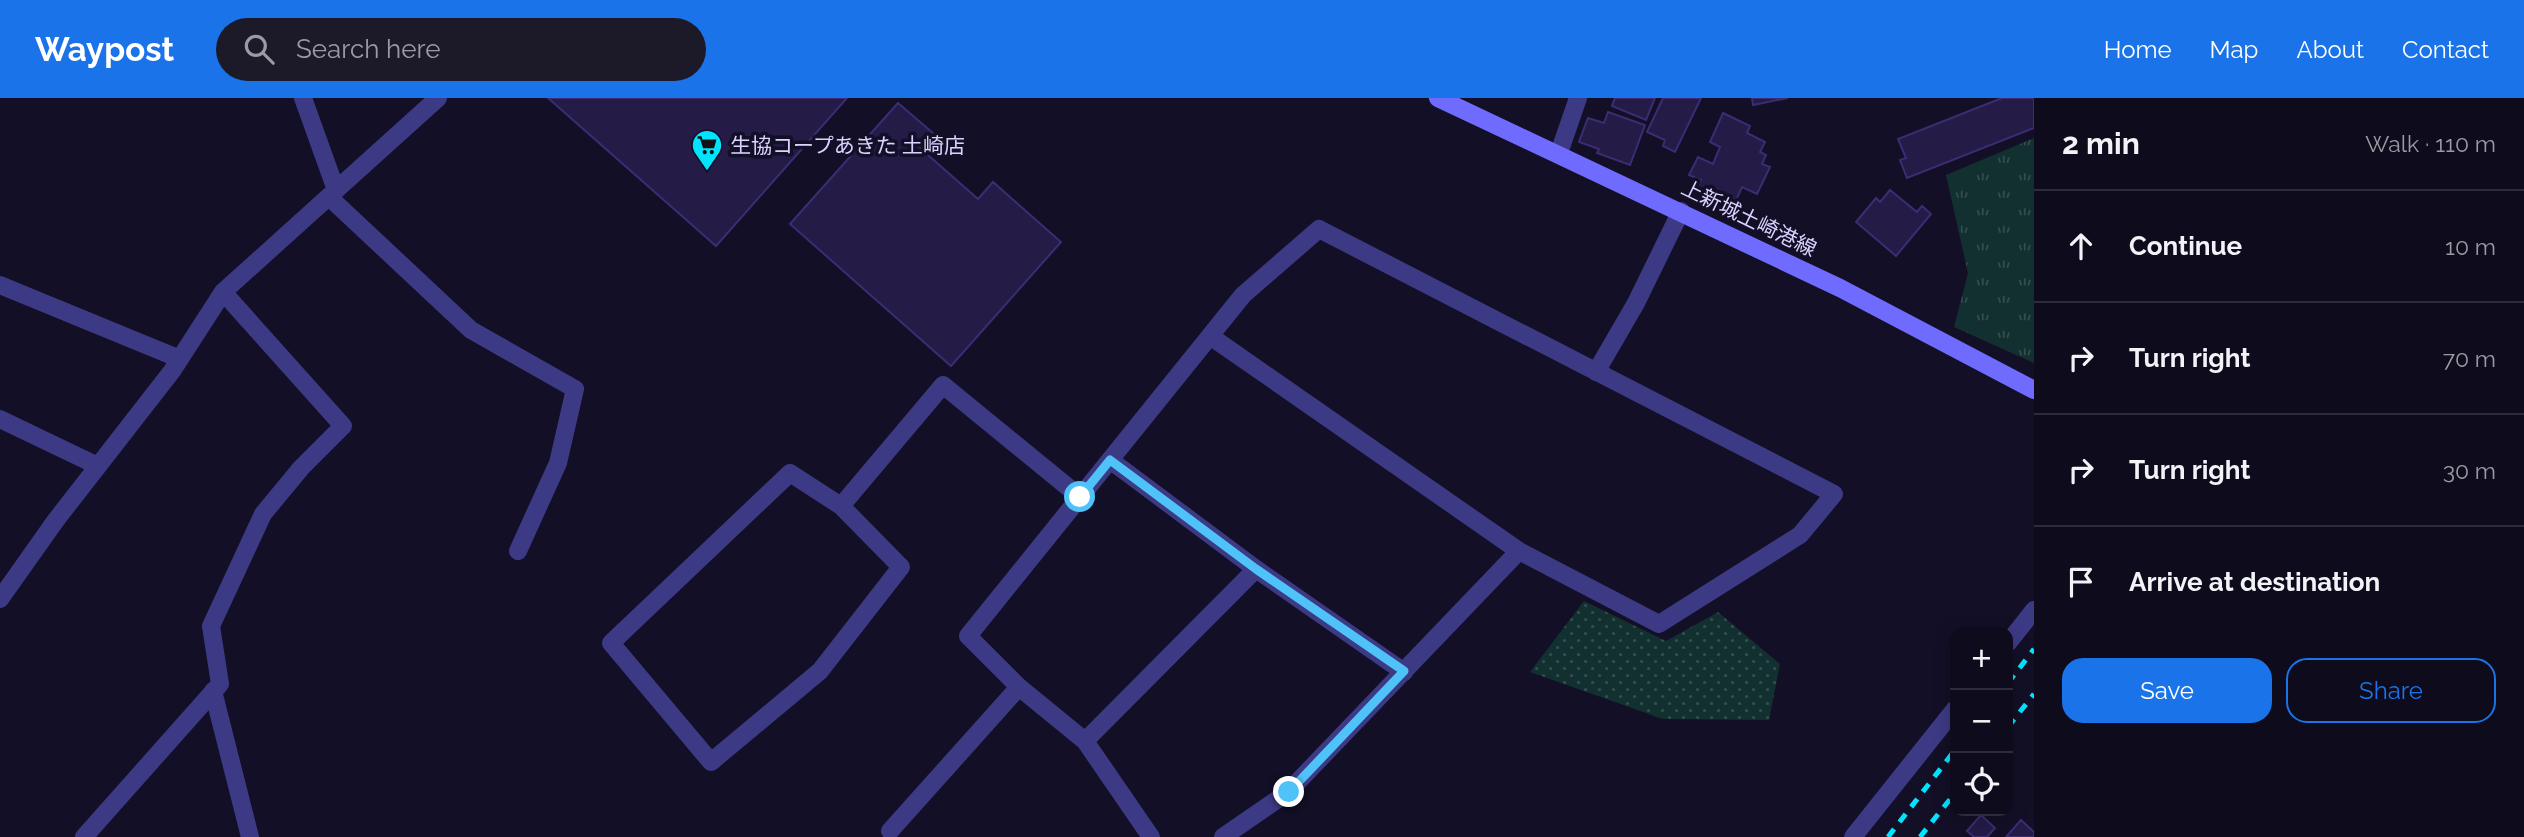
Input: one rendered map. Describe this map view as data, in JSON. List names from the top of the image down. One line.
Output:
{"streets":{"main road":["上新城土崎港線"]},"places":{"supermarket":["生協コープあきた 土崎店"]},"page":{"header":"Waypost","search":"Search here","nav":["Home","Map","About","Contact"],"heading":["2 min","Walk · 110 m"],"list":[["Continue","10 m"],["Turn right","70 m"],["Turn right","30 m"],"Arrive at destination"],"map_buttons":["+","−"],"buttons":["Save","Share"]}}
